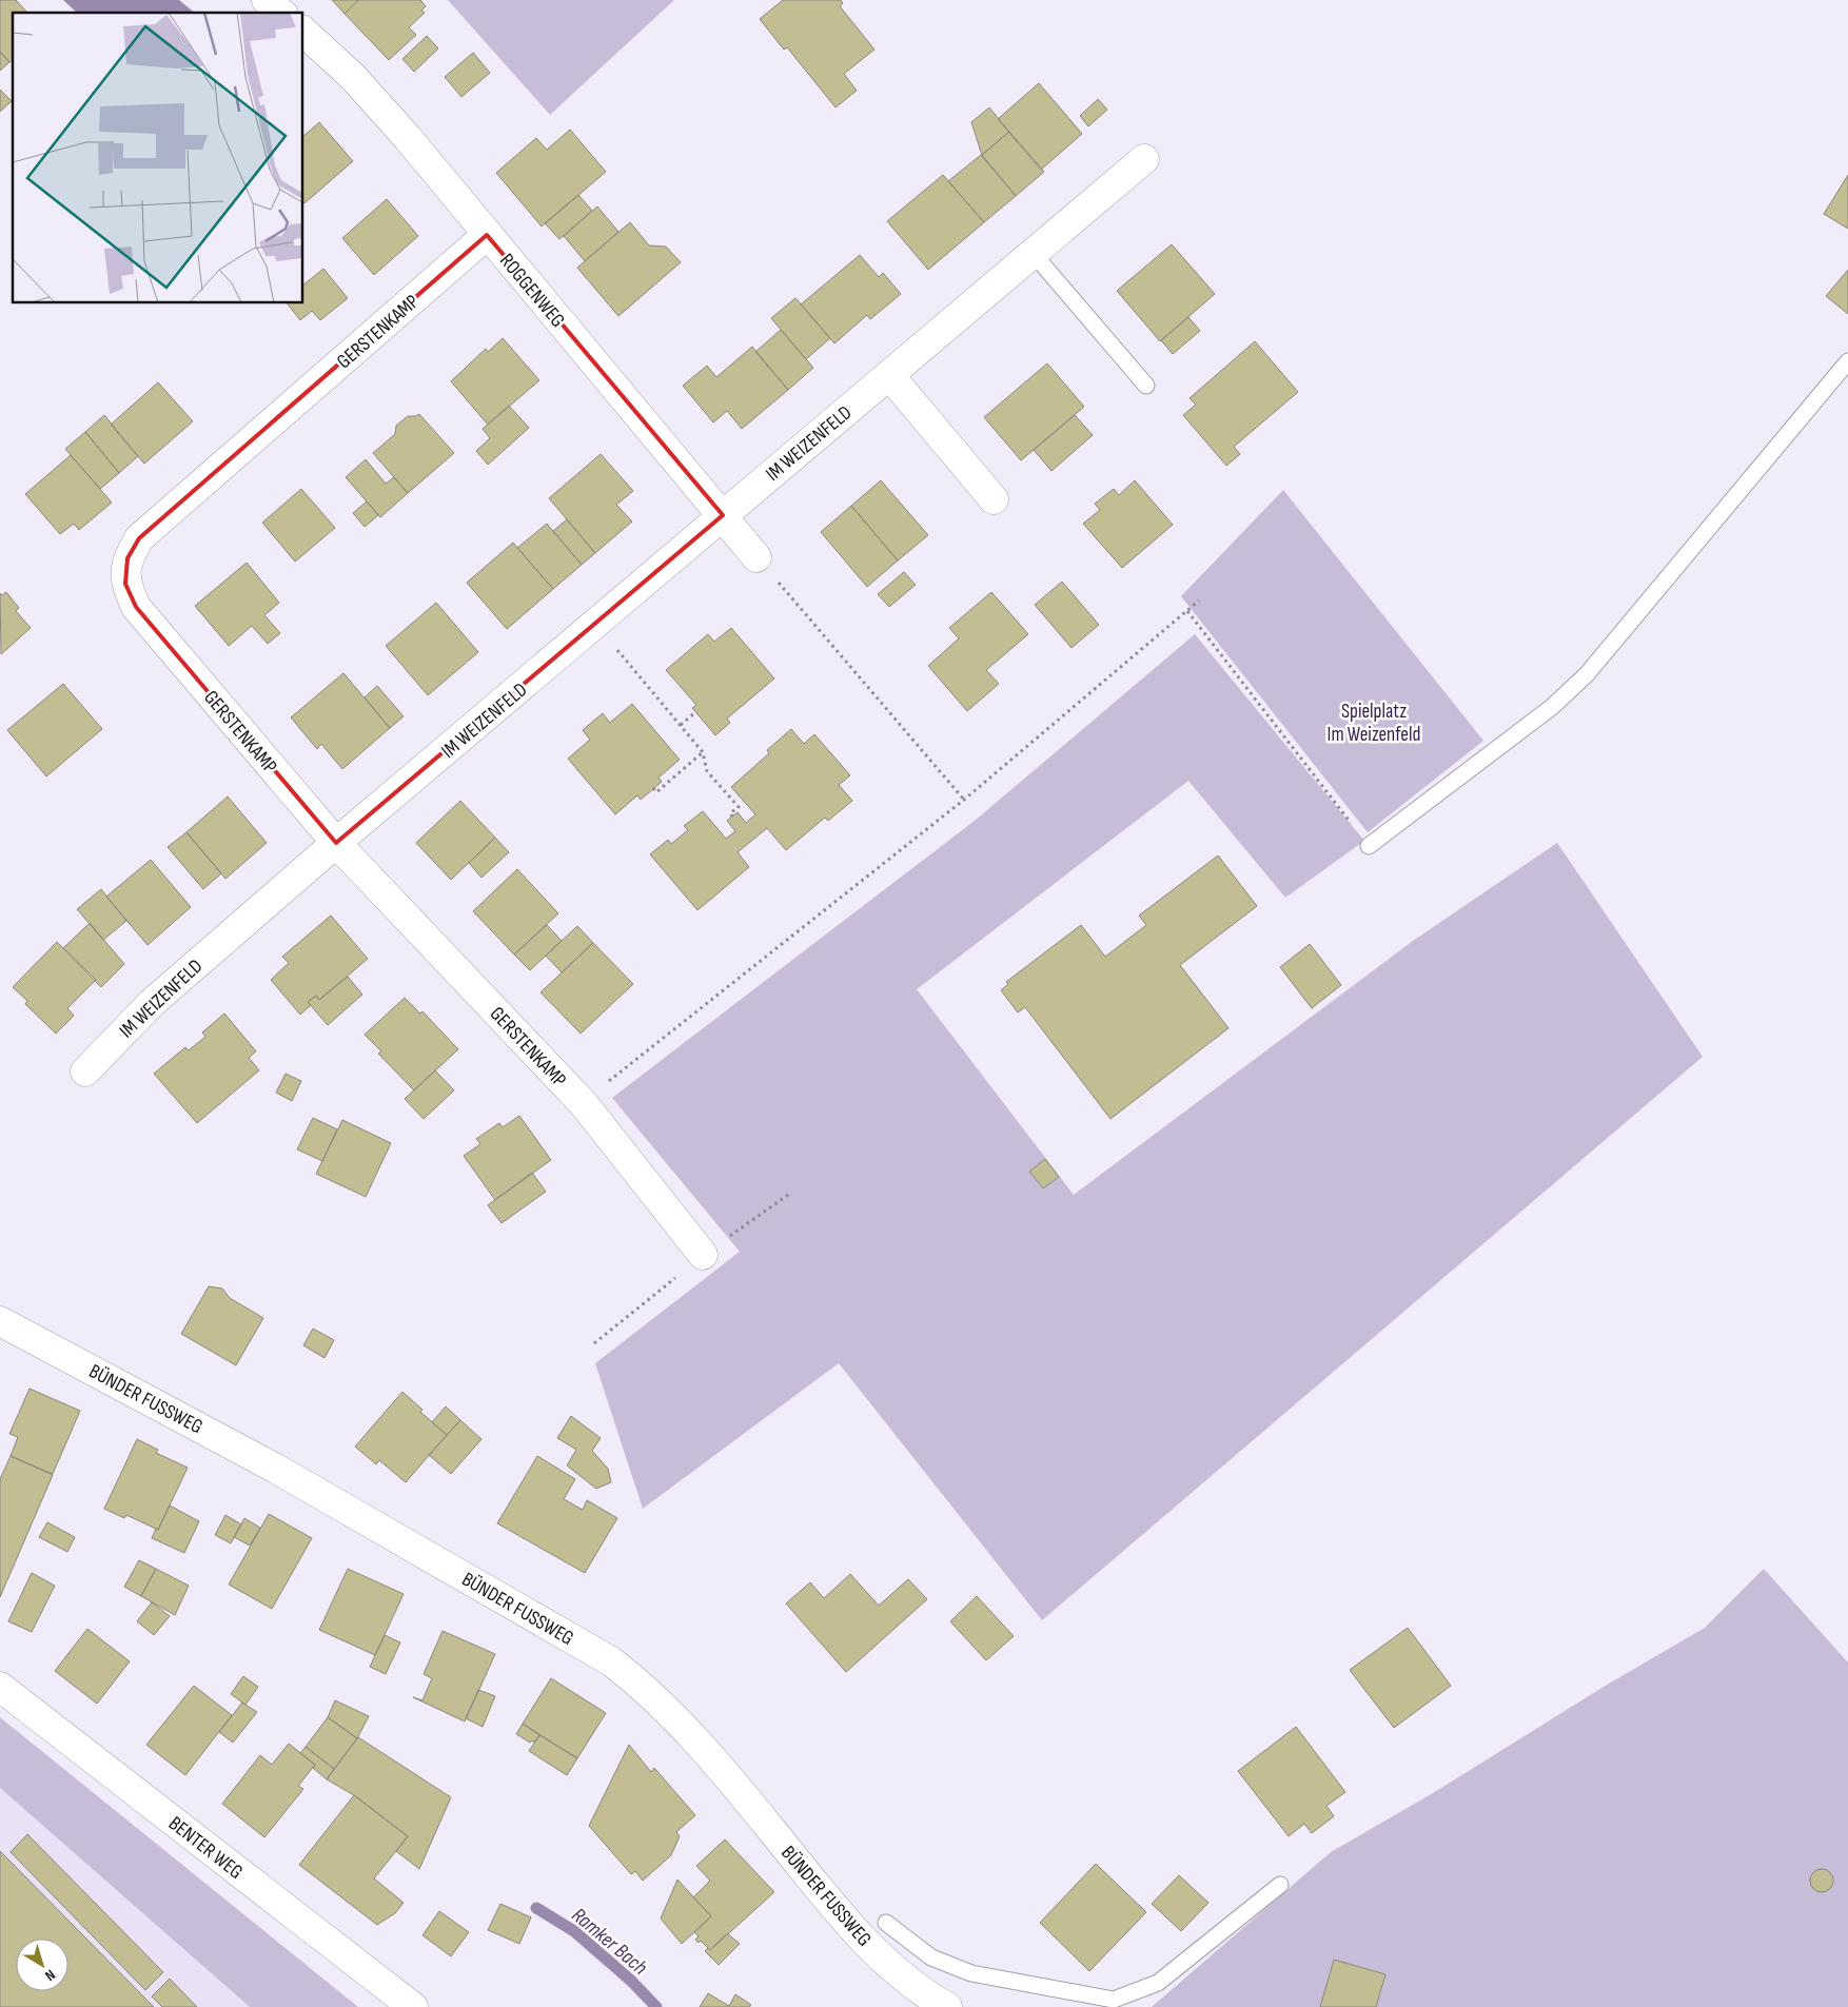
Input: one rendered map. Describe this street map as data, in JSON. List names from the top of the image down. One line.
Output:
{"streets":{"street":["ROGGENWEG","GERSTENKAMP","IM WEIZENFELD","BÜNDER FUSSWEG","BENTER WEG"]},"crossings":[["ROGGENWEG","GERSTENKAMP"],["ROGGENWEG","IM WEIZENFELD"],["GERSTENKAMP","IM WEIZENFELD"]],"water":["Ramker Bach"],"parks":["Spielplatz Im Weizenfeld"],"north":"bottom right"}
